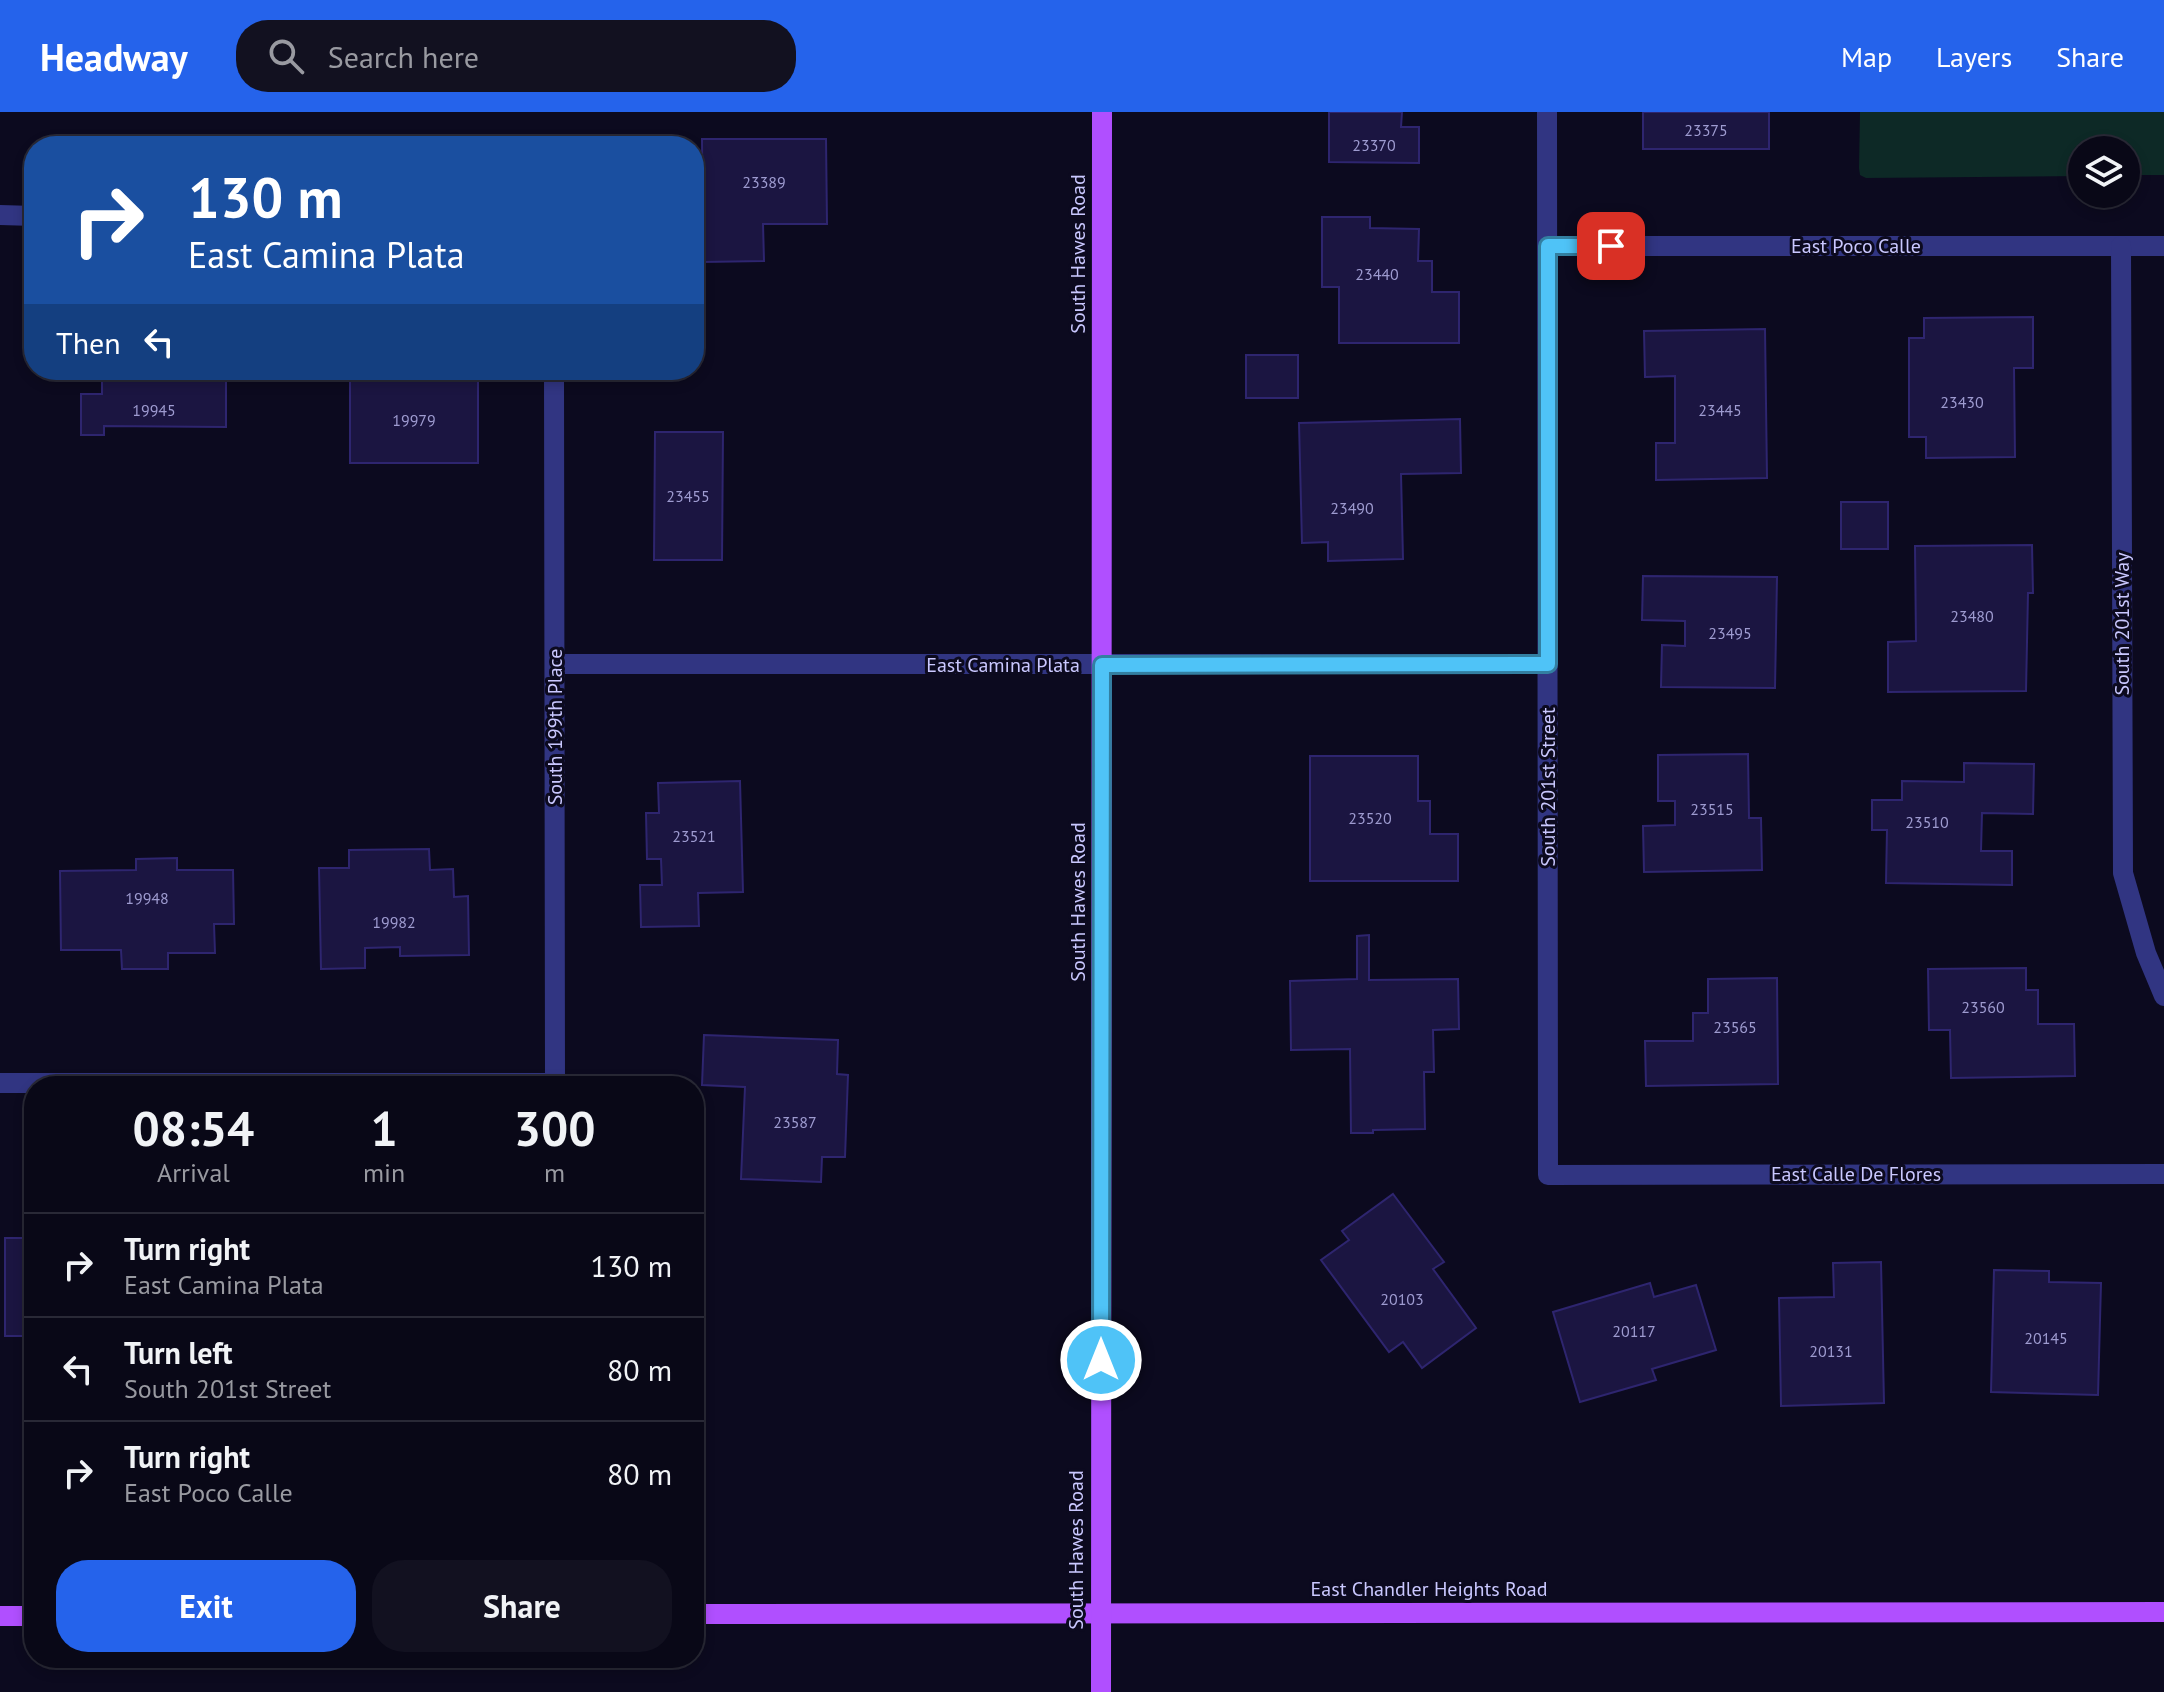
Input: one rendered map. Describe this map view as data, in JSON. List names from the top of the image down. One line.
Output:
{"streets":{"main road":["South Hawes Road","East Chandler Heights Road"],"street":["East Poco Calle","South 201st Way","East Camina Plata","South 199th Place","South 201st Street","East Calle De Flores"]},"crossings":[["East Poco Calle","South 201st Way"],["East Poco Calle","South 201st Street"],["South Hawes Road","East Camina Plata"],["South Hawes Road","East Chandler Heights Road"],["East Camina Plata","South 199th Place"],["East Camina Plata","South 201st Street"],["South 201st Street","East Calle De Flores"]],"house_numbers":["23375","23370","23389","23440","23430","19945","23445","19979","23455","23490","23480","23495","23515","23520","23510","23521","19948","19982","23560","23565","23587","20103","20117","20145","20131"],"page":{"header":"Headway","search":"Search here","nav":["Map","Layers","Share"],"turn":["130 m","East Camina Plata"],"then":"Then","eta":["08:54","Arrival","1","min","300","m"],"list":[{"name":"Turn right","note":"East Camina Plata","value":"130 m"},{"name":"Turn left","note":"South 201st Street","value":"80 m"},{"name":"Turn right","note":"East Poco Calle","value":"80 m"}],"buttons":["Exit","Share"]}}
